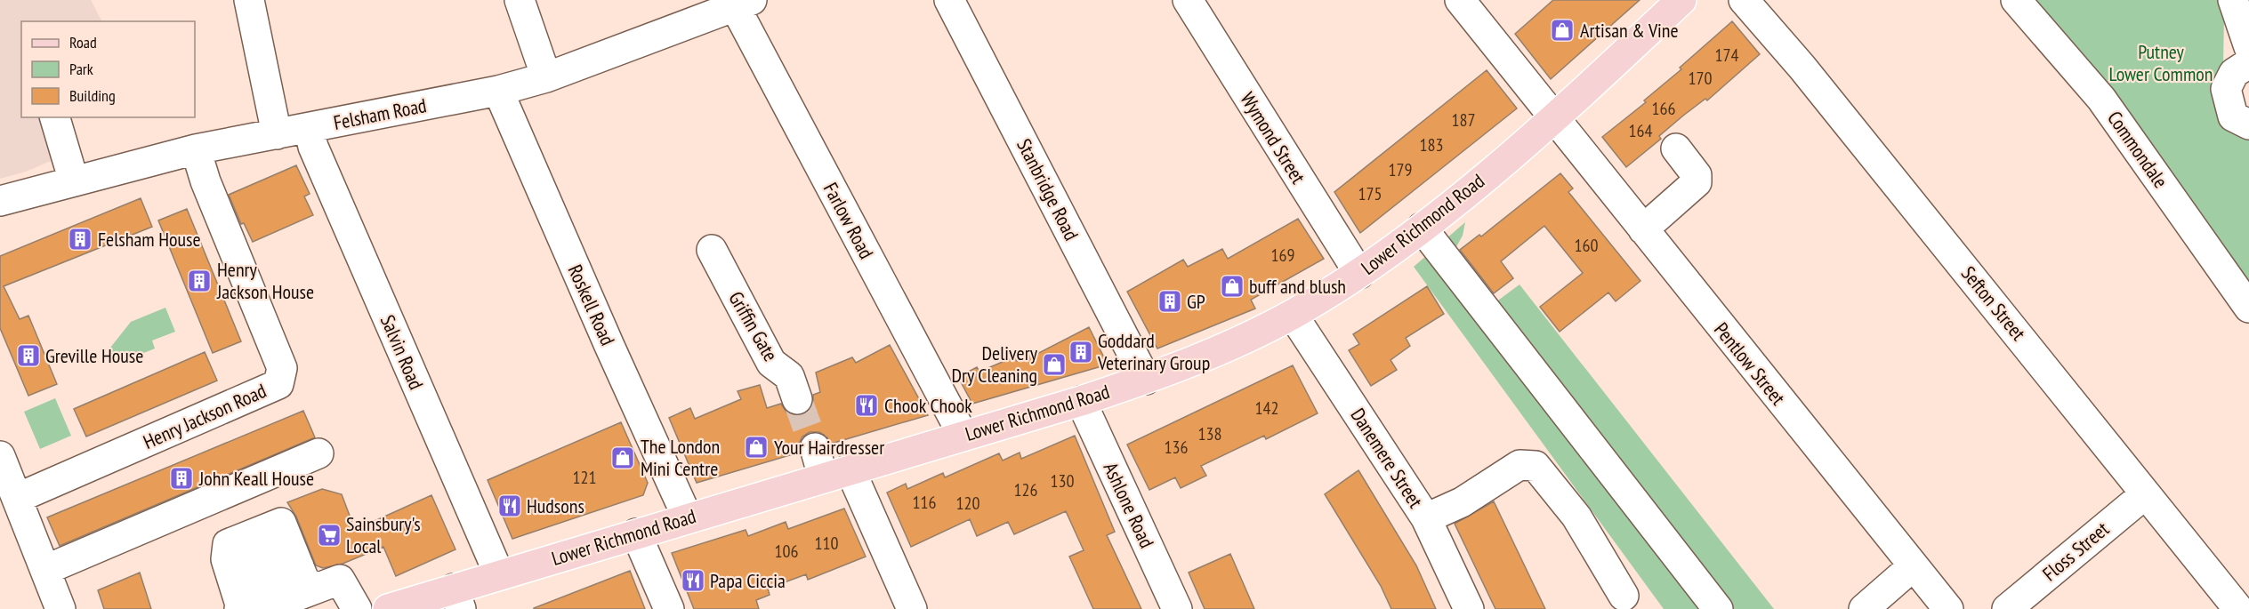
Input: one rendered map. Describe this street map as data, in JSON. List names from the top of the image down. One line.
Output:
{"streets":{"main road":["Lower Richmond Road"],"street":["Felsham Road","Wymond Street","Commondale","Stanbridge Road","Farlow Road","Sefton Street","Roskell Road","Griffin Gate","Salvin Road","Pentlow Street","Henry Jackson Road","Danemere Street","Ashlone Road","Floss Street"]},"crossings":[["Felsham Road","Farlow Road"],["Felsham Road","Roskell Road"],["Felsham Road","Salvin Road"],["Felsham Road","Henry Jackson Road"],["Wymond Street","Lower Richmond Road"],["Stanbridge Road","Lower Richmond Road"],["Farlow Road","Lower Richmond Road"],["Lower Richmond Road","Roskell Road"],["Lower Richmond Road","Salvin Road"],["Lower Richmond Road","Pentlow Street"],["Lower Richmond Road","Danemere Street"],["Lower Richmond Road","Ashlone Road"],["Sefton Street","Floss Street"]],"parks":["Putney Lower Common"],"places":{"shop":["Artisan & Vine","buff and blush","Delivery Dry Cleaning","Your Hairdresser","The London Mini Centre"],"building":["Felsham House","Henry Jackson House","GP","Goddard Veterinary Group","Greville House","John Keall House"],"restaurant":["Chook Chook","Hudsons","Papa Ciccia"],"supermarket":["Sainsbury's Local"]},"house_numbers":["174","170","166","187","164","183","179","175","160","169","142","138","136","121","130","126","116","120","110","106"],"legend":["Road","Park","Building"]}
